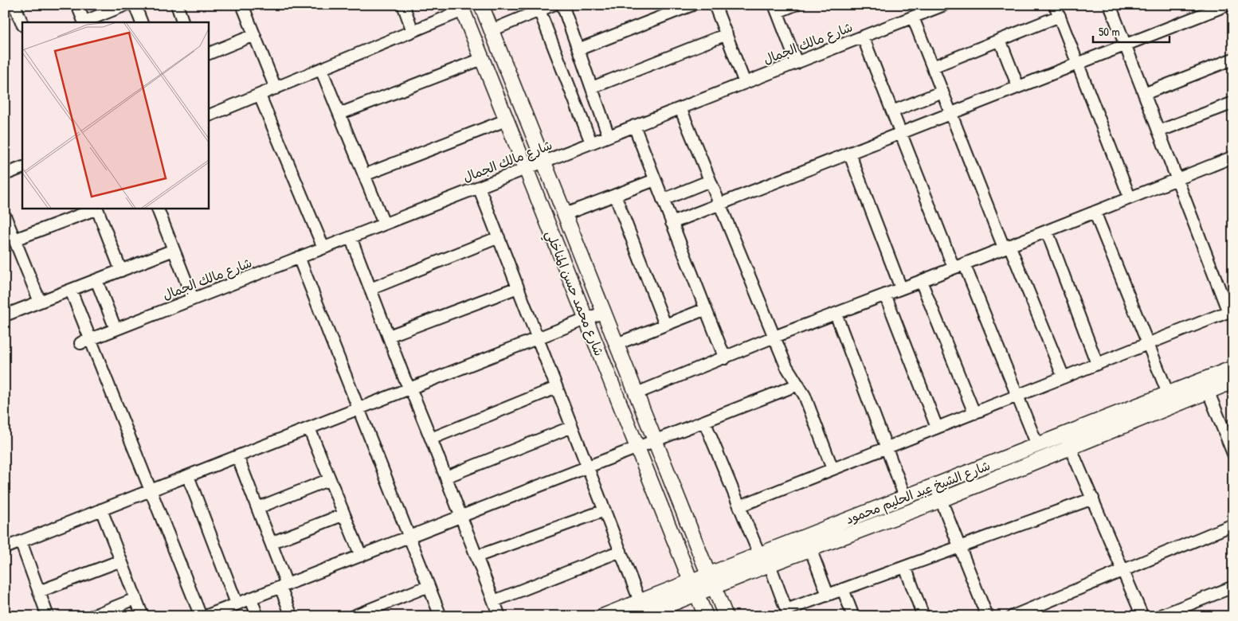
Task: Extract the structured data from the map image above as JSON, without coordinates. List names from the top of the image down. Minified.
{"streets":{"street":["شارع مالك الجمال","شارع محمد حسن المناخلي","شارع الشيخ عبد الحليم محمود"]},"crossings":[["شارع مالك الجمال","شارع محمد حسن المناخلي"],["شارع محمد حسن المناخلي","شارع الشيخ عبد الحليم محمود"]],"scale_bar":"50 m"}
